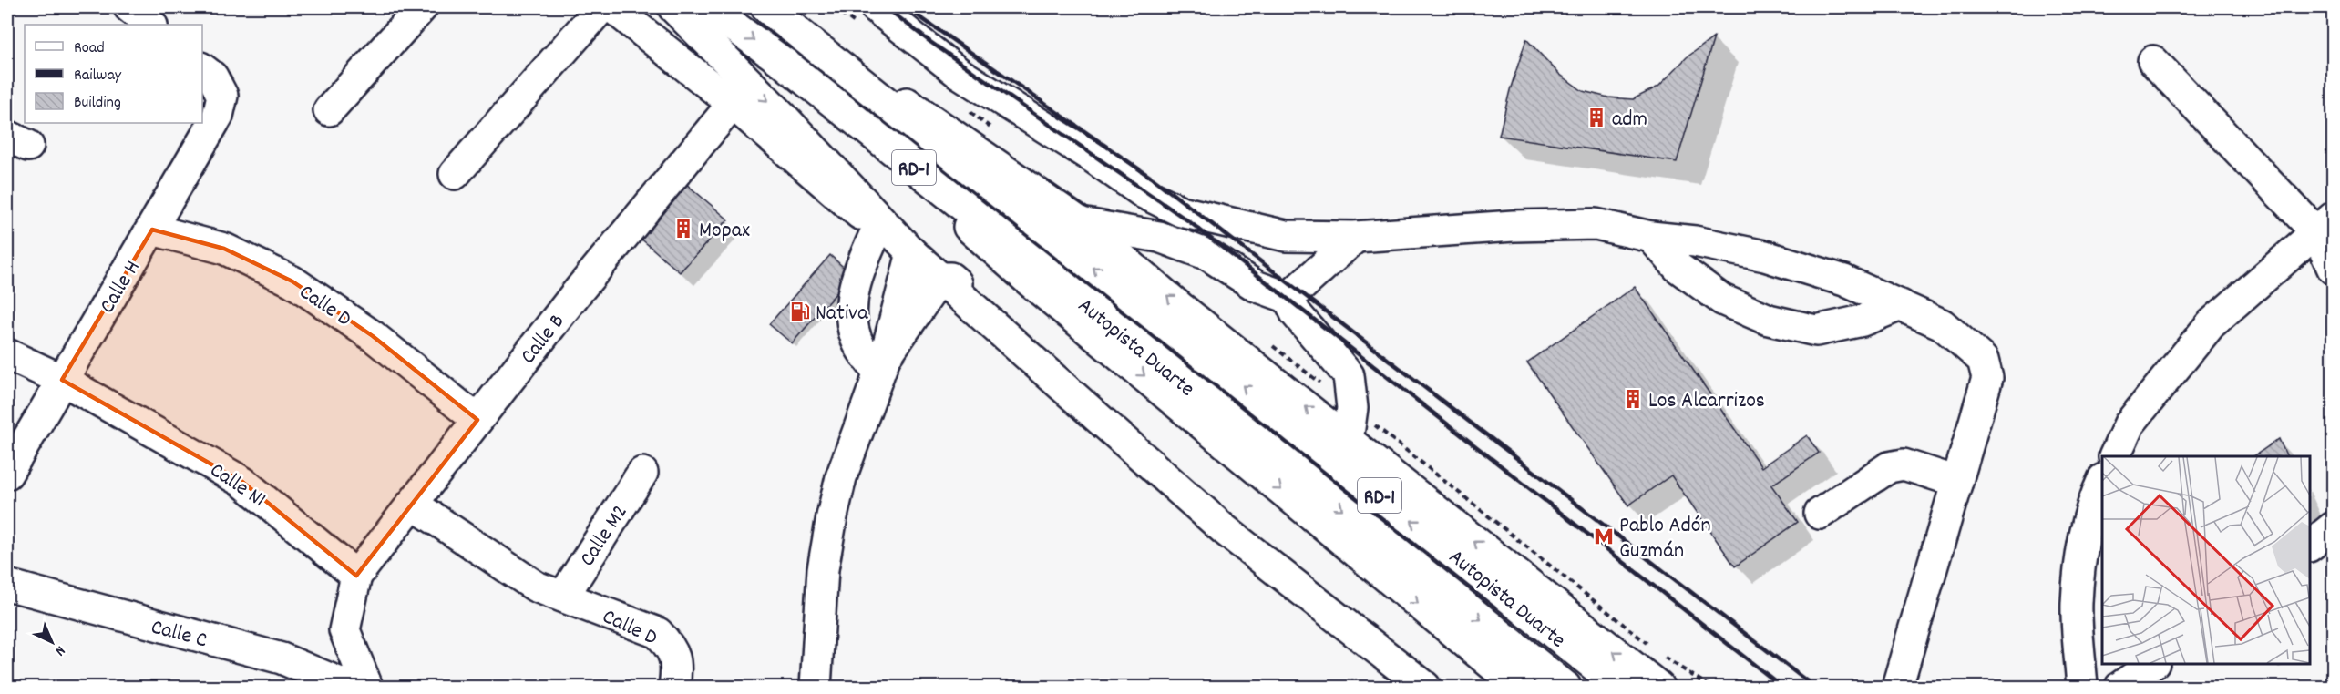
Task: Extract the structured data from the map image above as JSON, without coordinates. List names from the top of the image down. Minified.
{"streets":{"main road":["RD-1","Calle H","Calle D","Calle B","Autopista Duarte","Calle N1","Calle M2","Calle C"]},"crossings":[["Calle H","Calle D"],["Calle H","Calle N1"],["Calle D","Calle B"],["Calle D","Calle M2"],["Calle B","Calle N1"]],"places":{"building":["adm","Mopax","Los Alcarrizos"],"fuel station":["Nativa"],"metro station":["Pablo Adón Guzmán"]},"legend":["Road","Railway","Building"],"north":"bottom right"}
